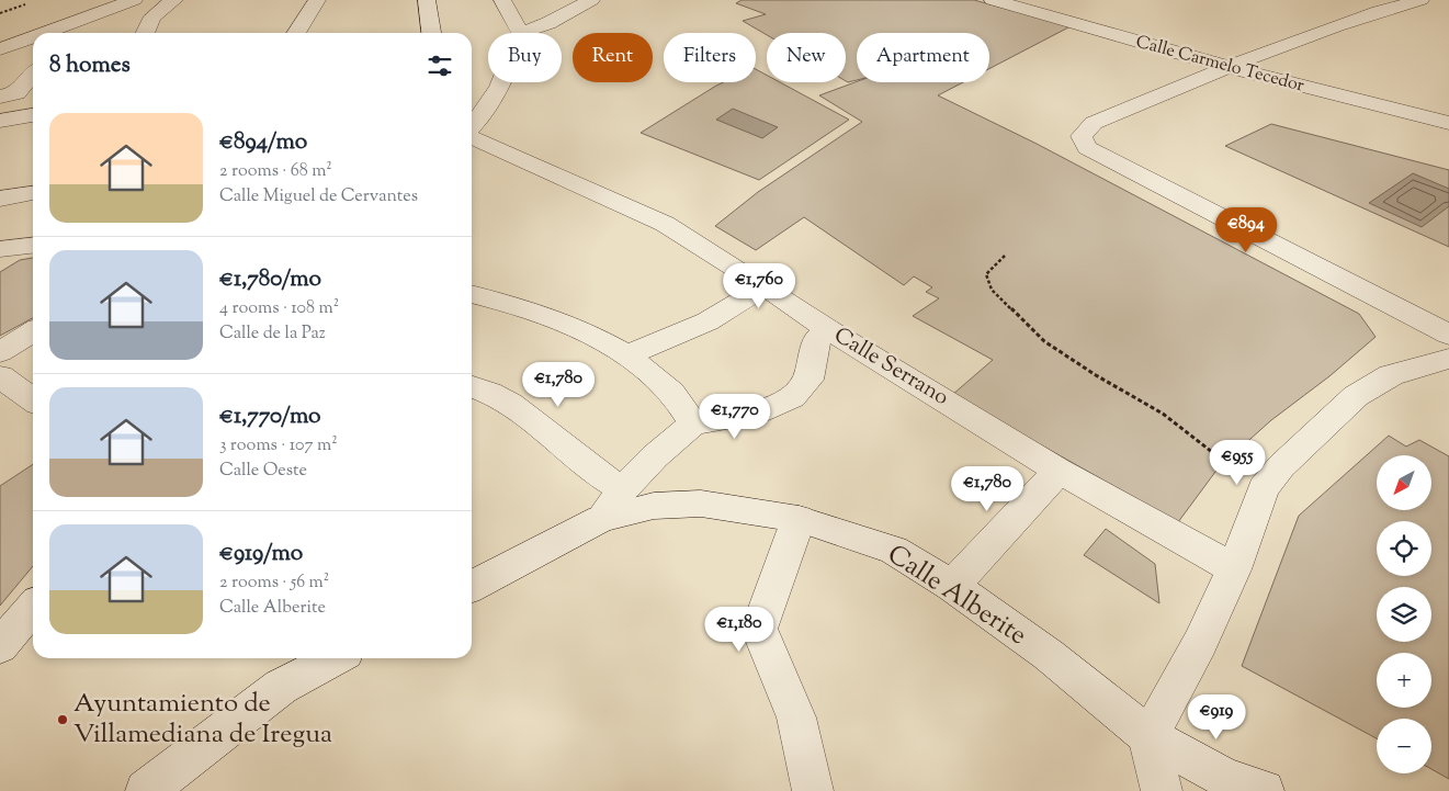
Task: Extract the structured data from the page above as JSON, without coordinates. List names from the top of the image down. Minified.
{"streets":{"street":["Calle Carmelo Tecedor","Calle Serrano","Calle Alberite"]},"places":["Ayuntamiento de Villamediana de Iregua"],"north":"bottom left","page":{"chip":["Buy","Rent","Filters","New","Apartment"],"heading":"8 homes","list":[{"name":"€894/mo","note":"2 rooms · 68 m² · Calle Miguel de Cervantes"},{"name":"€1,780/mo","note":"4 rooms · 108 m² · Calle de la Paz"},{"name":"€1,770/mo","note":"3 rooms · 107 m² · Calle Oeste"},{"name":"€919/mo","note":"2 rooms · 56 m² · Calle Alberite"}],"price":["€894","€1,760","€1,780","€1,770","€955","€1,780","€1,180","€919"],"map_buttons":["+","−"]}}
